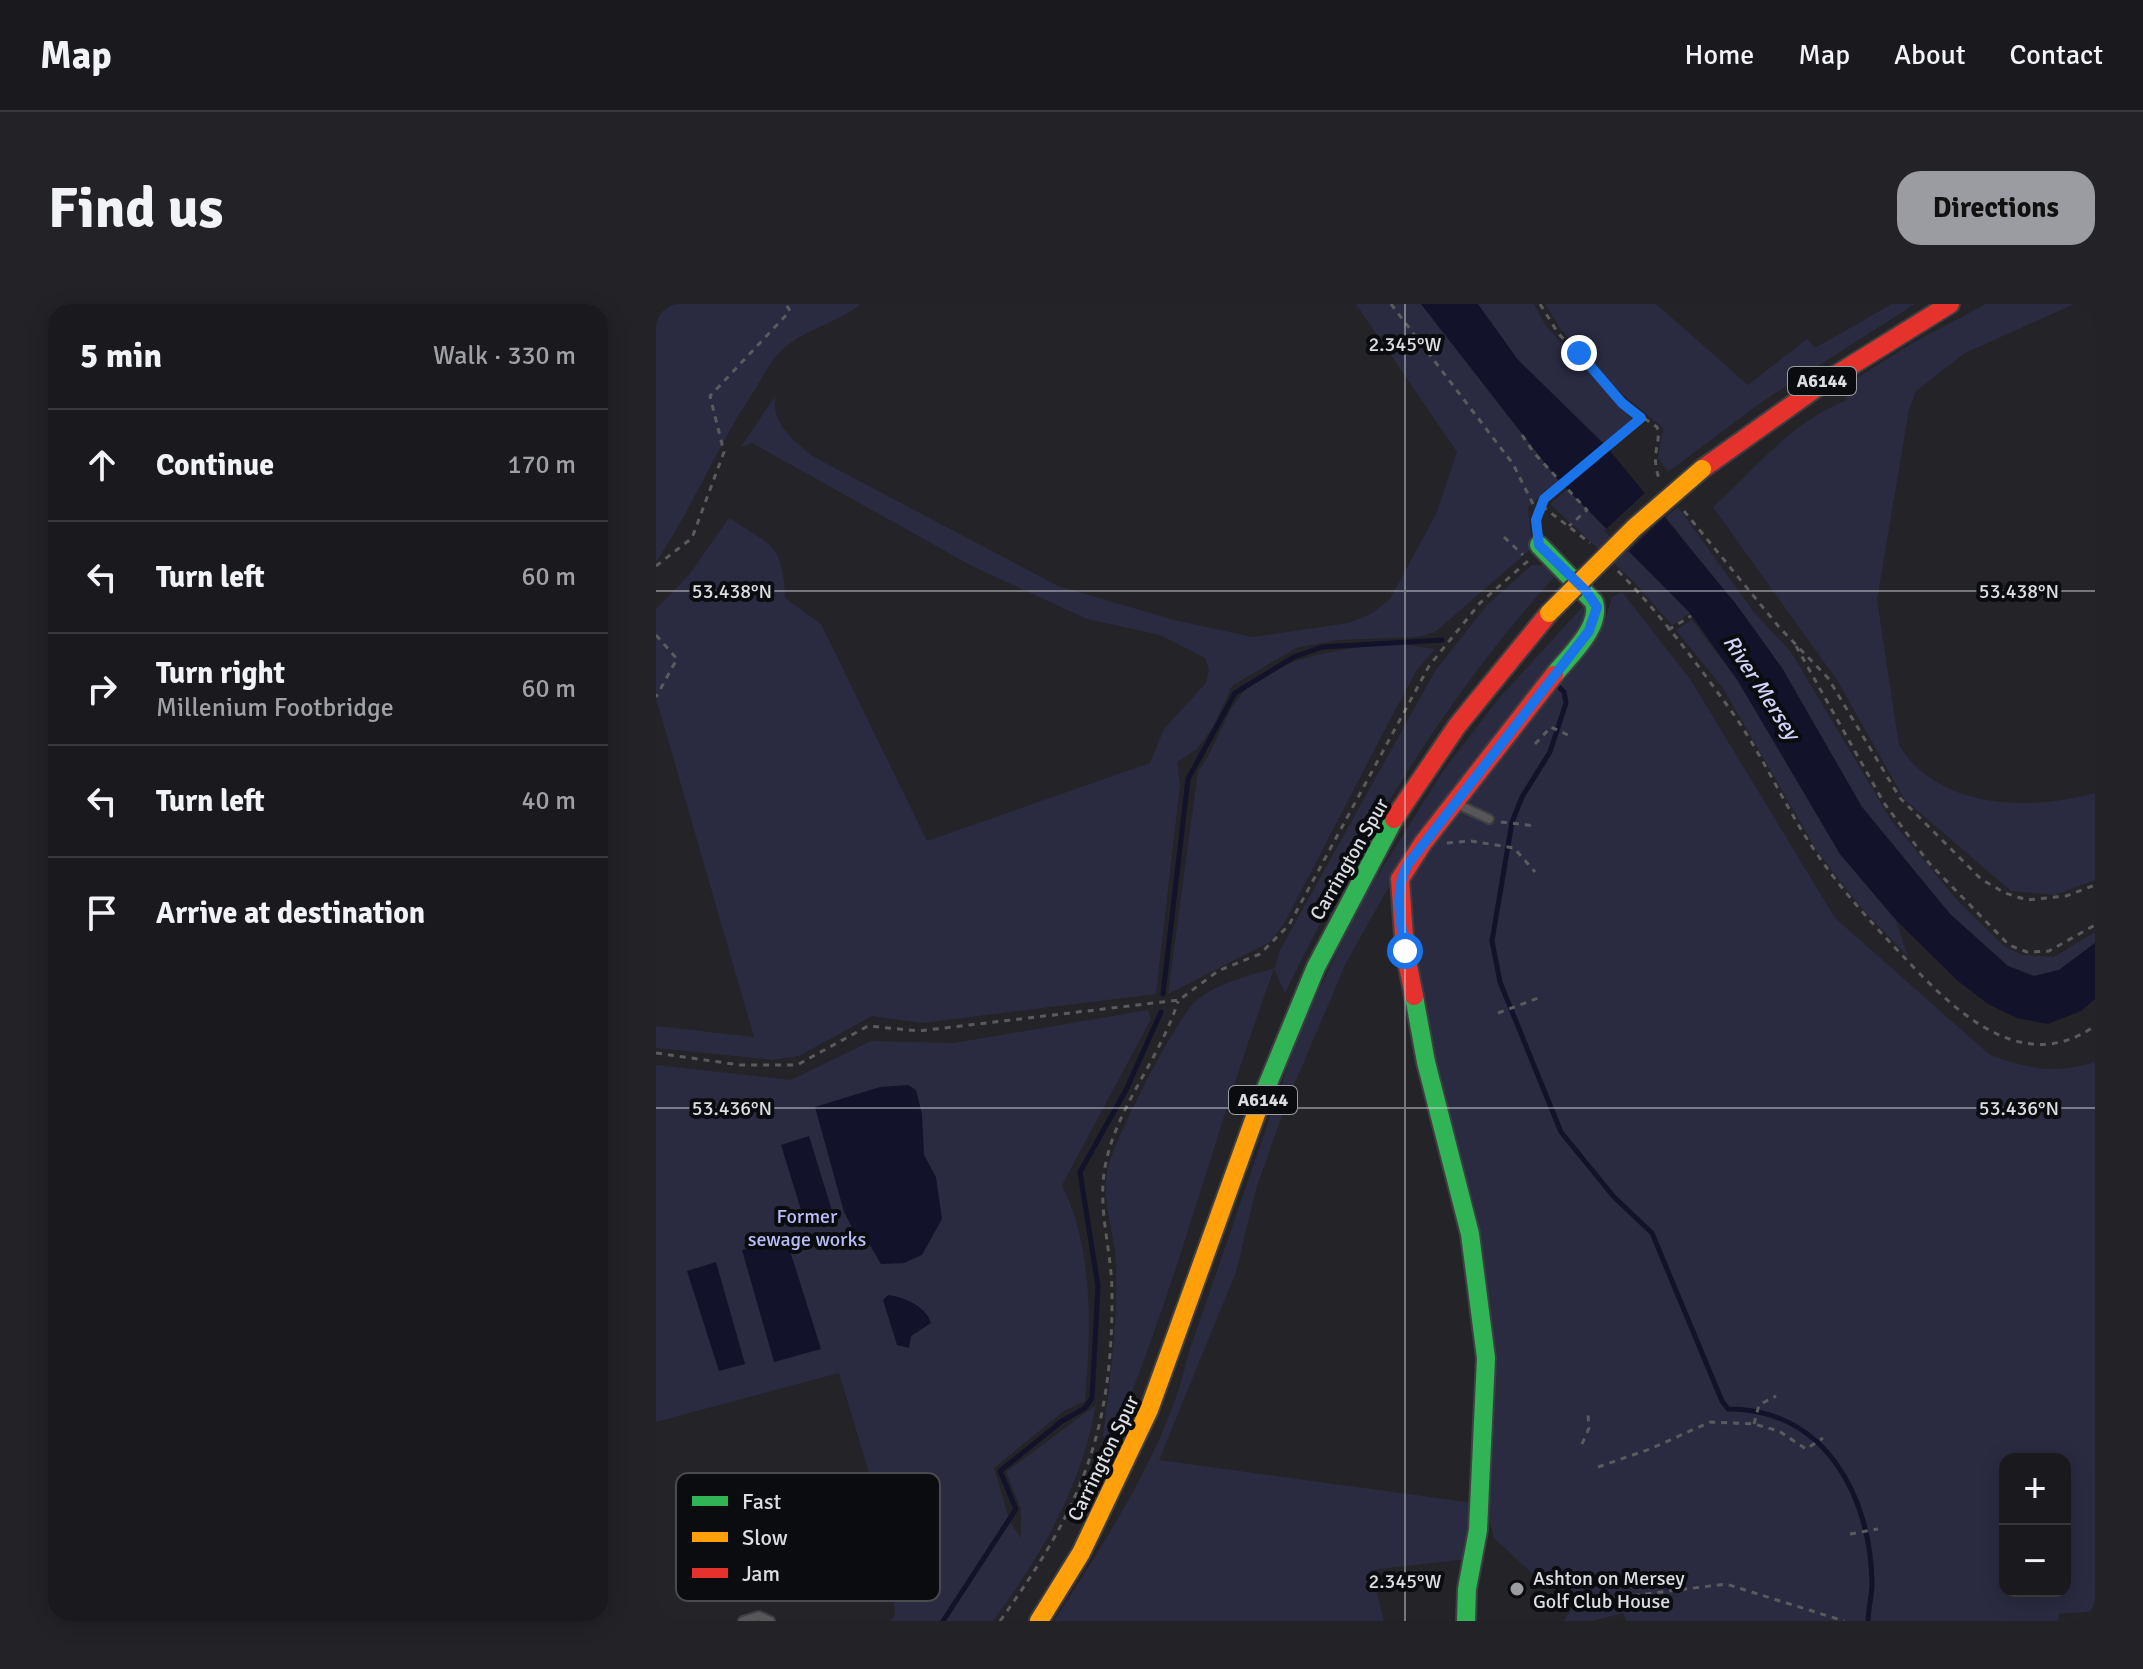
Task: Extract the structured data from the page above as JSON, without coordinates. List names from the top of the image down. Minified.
{"streets":{"main road":["A6144","Carrington Spur"]},"water":["River Mersey"],"parks":["Former sewage works"],"places":["Ashton on Mersey Golf Club House"],"legend":["Fast","Slow","Jam"],"page":{"header":"Map","nav":["Home","Map","About","Contact"],"buttons":"Directions","title":"Find us","heading":["5 min","Walk · 330 m"],"list":[["Continue","170 m"],["Turn left","60 m"],["Turn right","Millenium Footbridge","60 m"],["Turn left","40 m"],"Arrive at destination"],"map_buttons":["+","−"]},"coordinates":["2.345°W","53.438°N","53.436°N"]}
